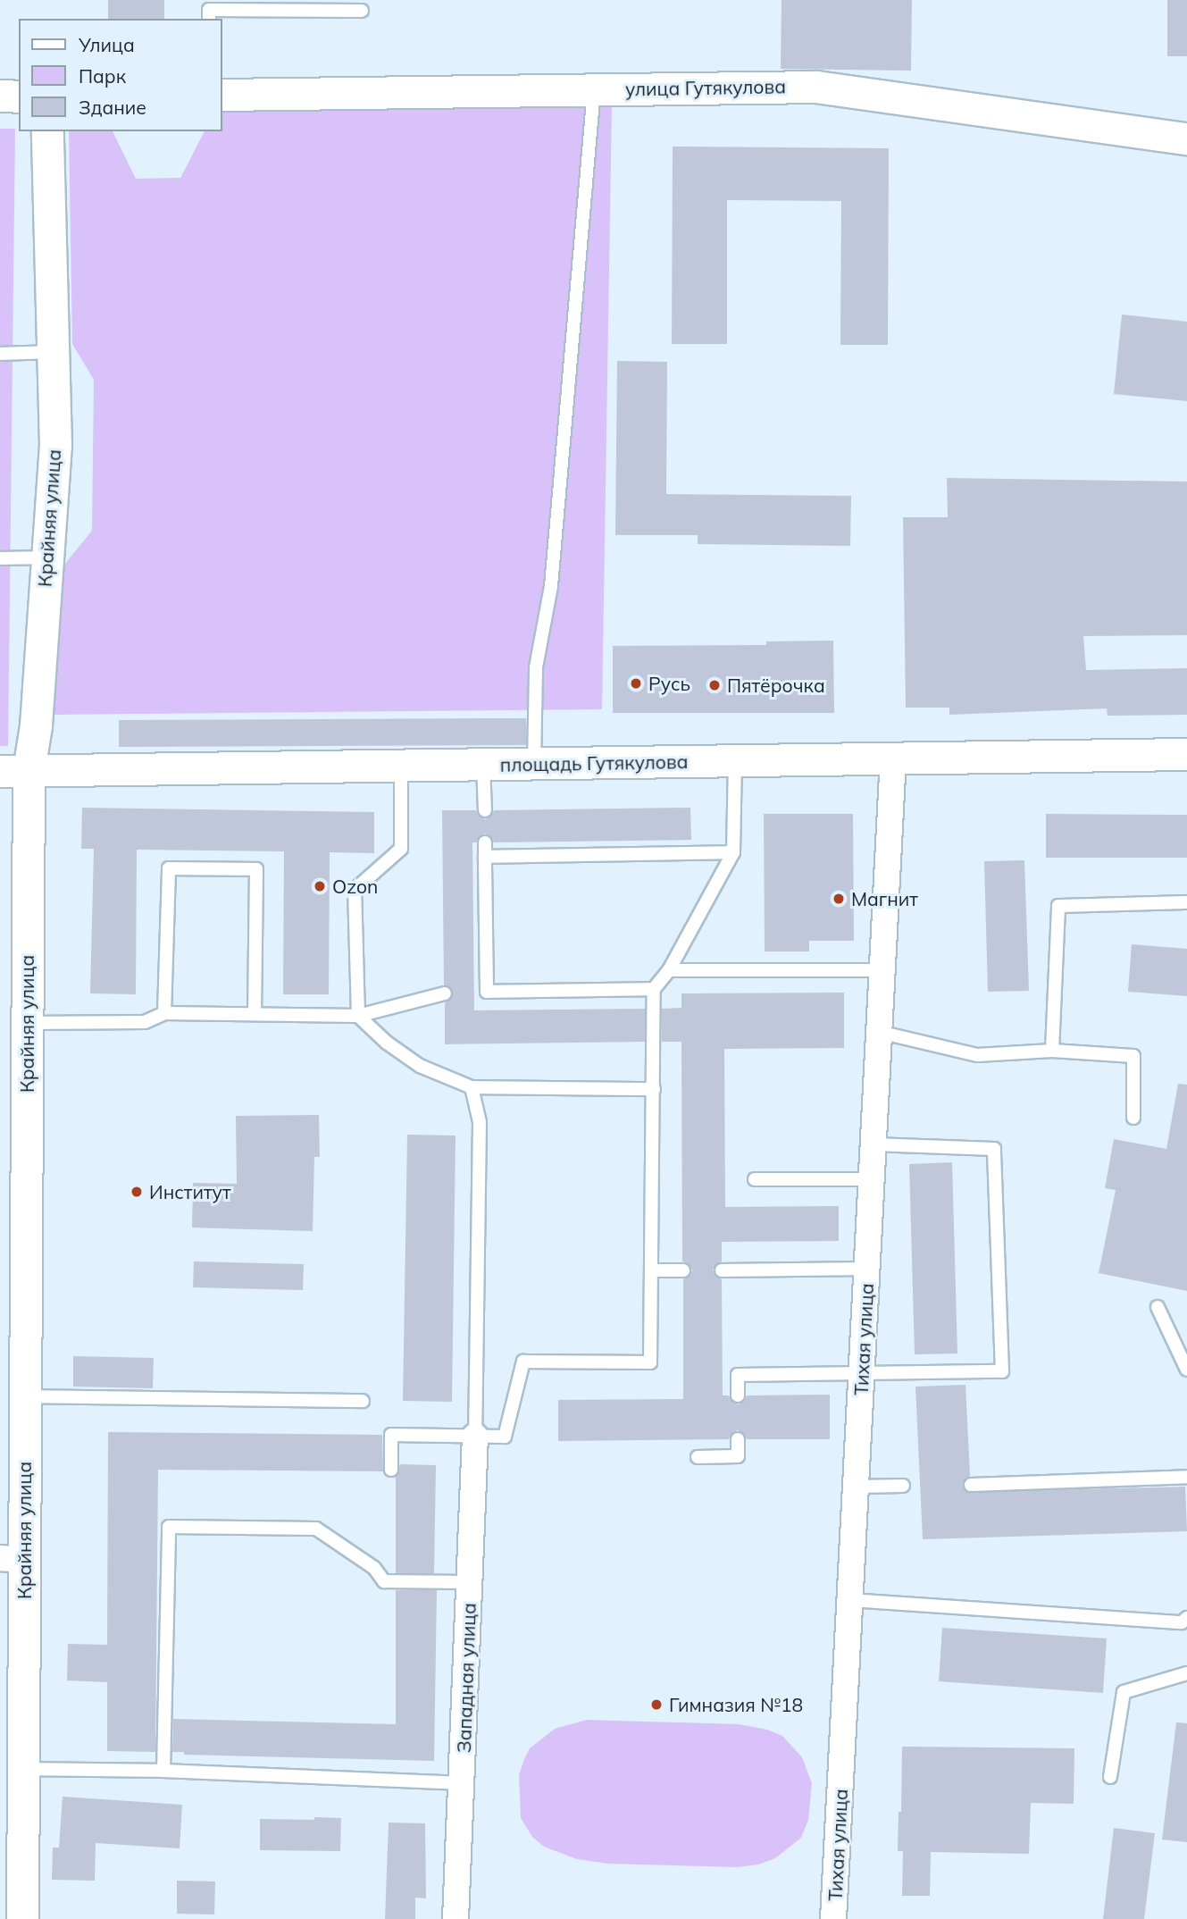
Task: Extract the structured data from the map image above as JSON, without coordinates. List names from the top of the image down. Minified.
{"streets":{"street":["улица Гутякулова","Крайняя улица","площадь Гутякулова","Тихая улица","Западная улица"]},"crossings":[["Крайняя улица","площадь Гутякулова"],["площадь Гутякулова","Тихая улица"]],"places":["Русь","Пятёрочка","Ozon","Магнит","Институт","Гимназия №18"],"legend":["Улица","Парк","Здание"]}
